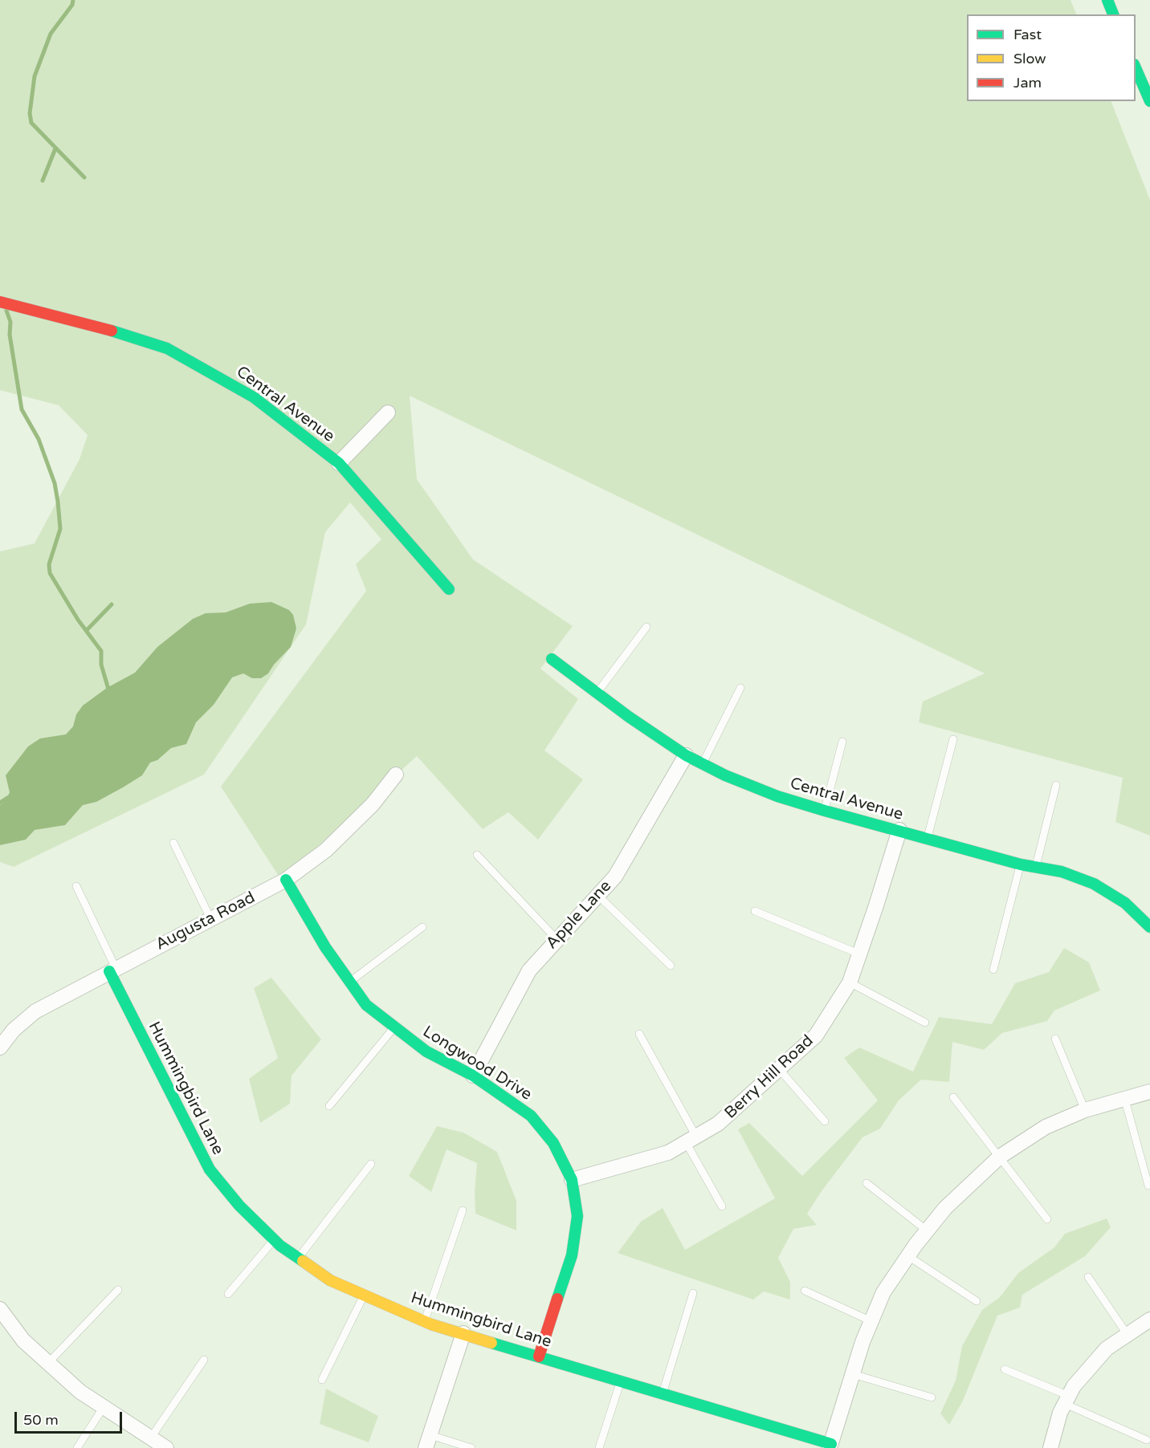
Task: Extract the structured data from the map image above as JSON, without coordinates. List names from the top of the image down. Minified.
{"streets":{"street":["Central Avenue","Apple Lane","Augusta Road","Longwood Drive","Berry Hill Road","Hummingbird Lane"]},"crossings":[["Central Avenue","Apple Lane"],["Central Avenue","Berry Hill Road"],["Apple Lane","Longwood Drive"],["Augusta Road","Longwood Drive"],["Augusta Road","Hummingbird Lane"],["Longwood Drive","Berry Hill Road"],["Longwood Drive","Hummingbird Lane"]],"legend":["Fast","Slow","Jam"],"scale_bar":"50 m"}
